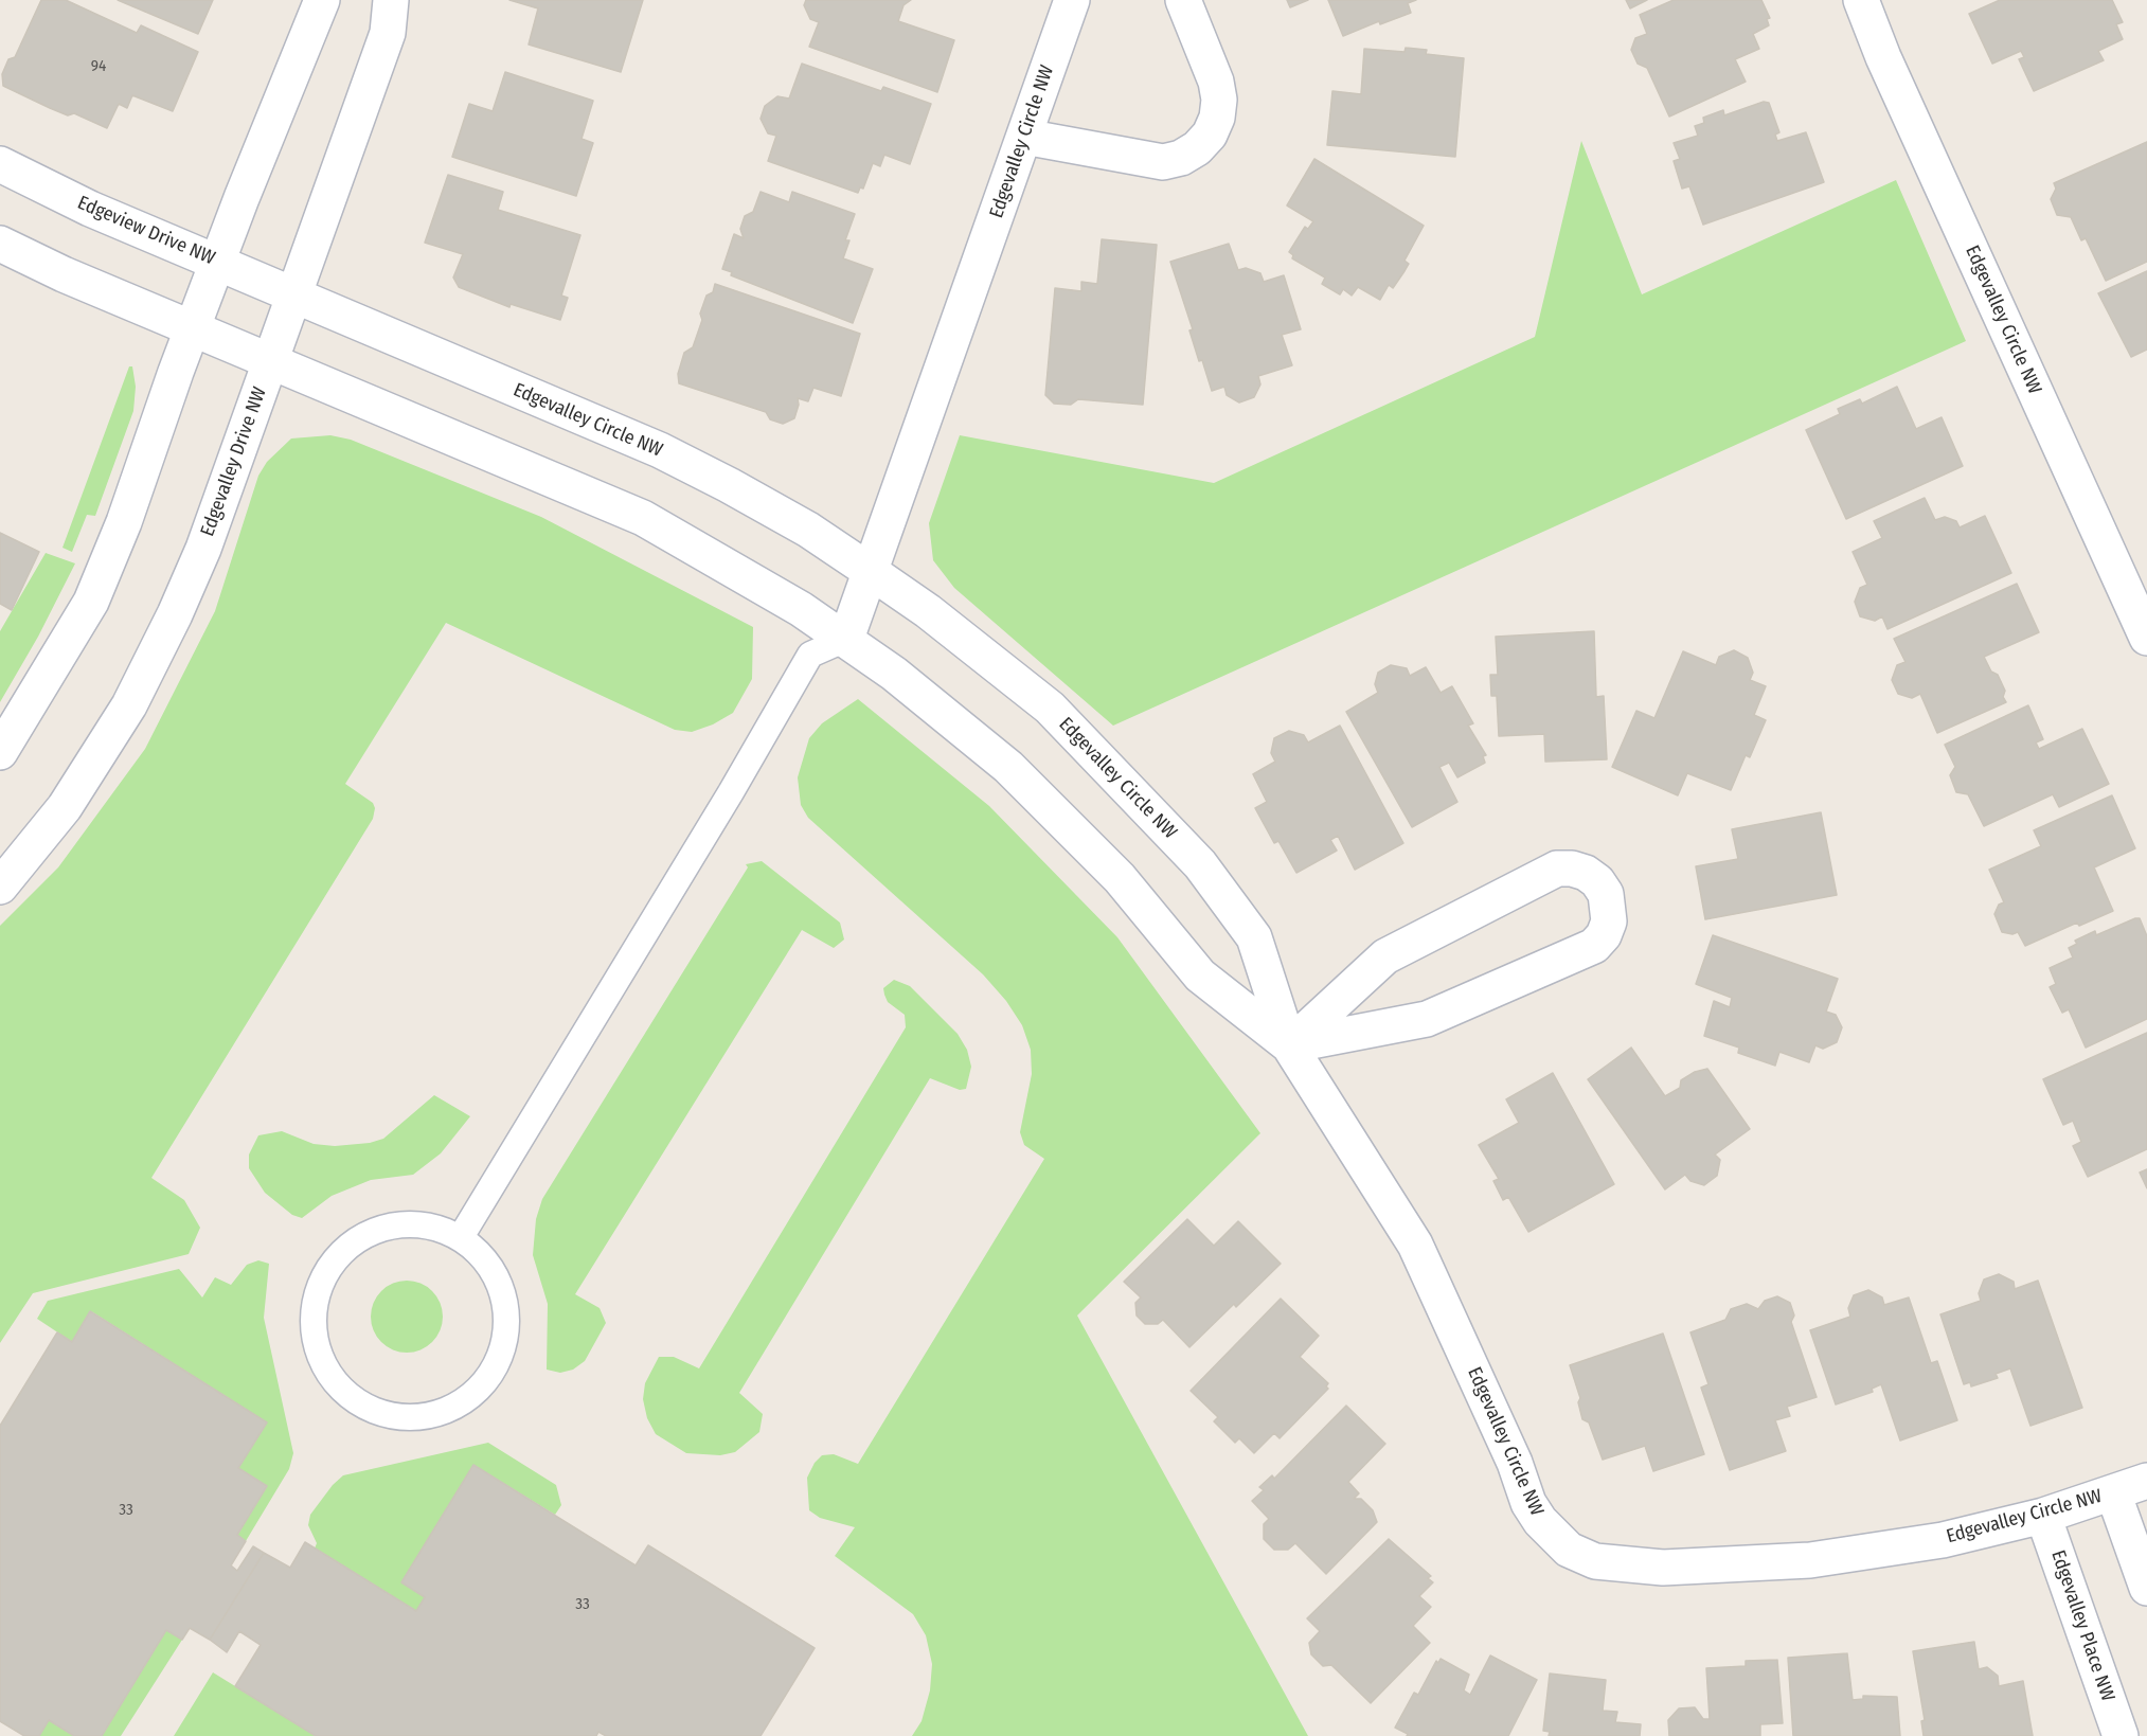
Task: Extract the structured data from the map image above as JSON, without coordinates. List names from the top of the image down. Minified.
{"streets":{"street":["Edgevalley Circle NW","Edgeview Drive NW","Edgevalley Drive NW","Edgevalley Place NW"]},"crossings":[["Edgevalley Circle NW","Edgeview Drive NW"],["Edgevalley Circle NW","Edgevalley Drive NW"],["Edgevalley Circle NW","Edgevalley Place NW"],["Edgeview Drive NW","Edgevalley Drive NW"]],"house_numbers":["94","33","33"]}
